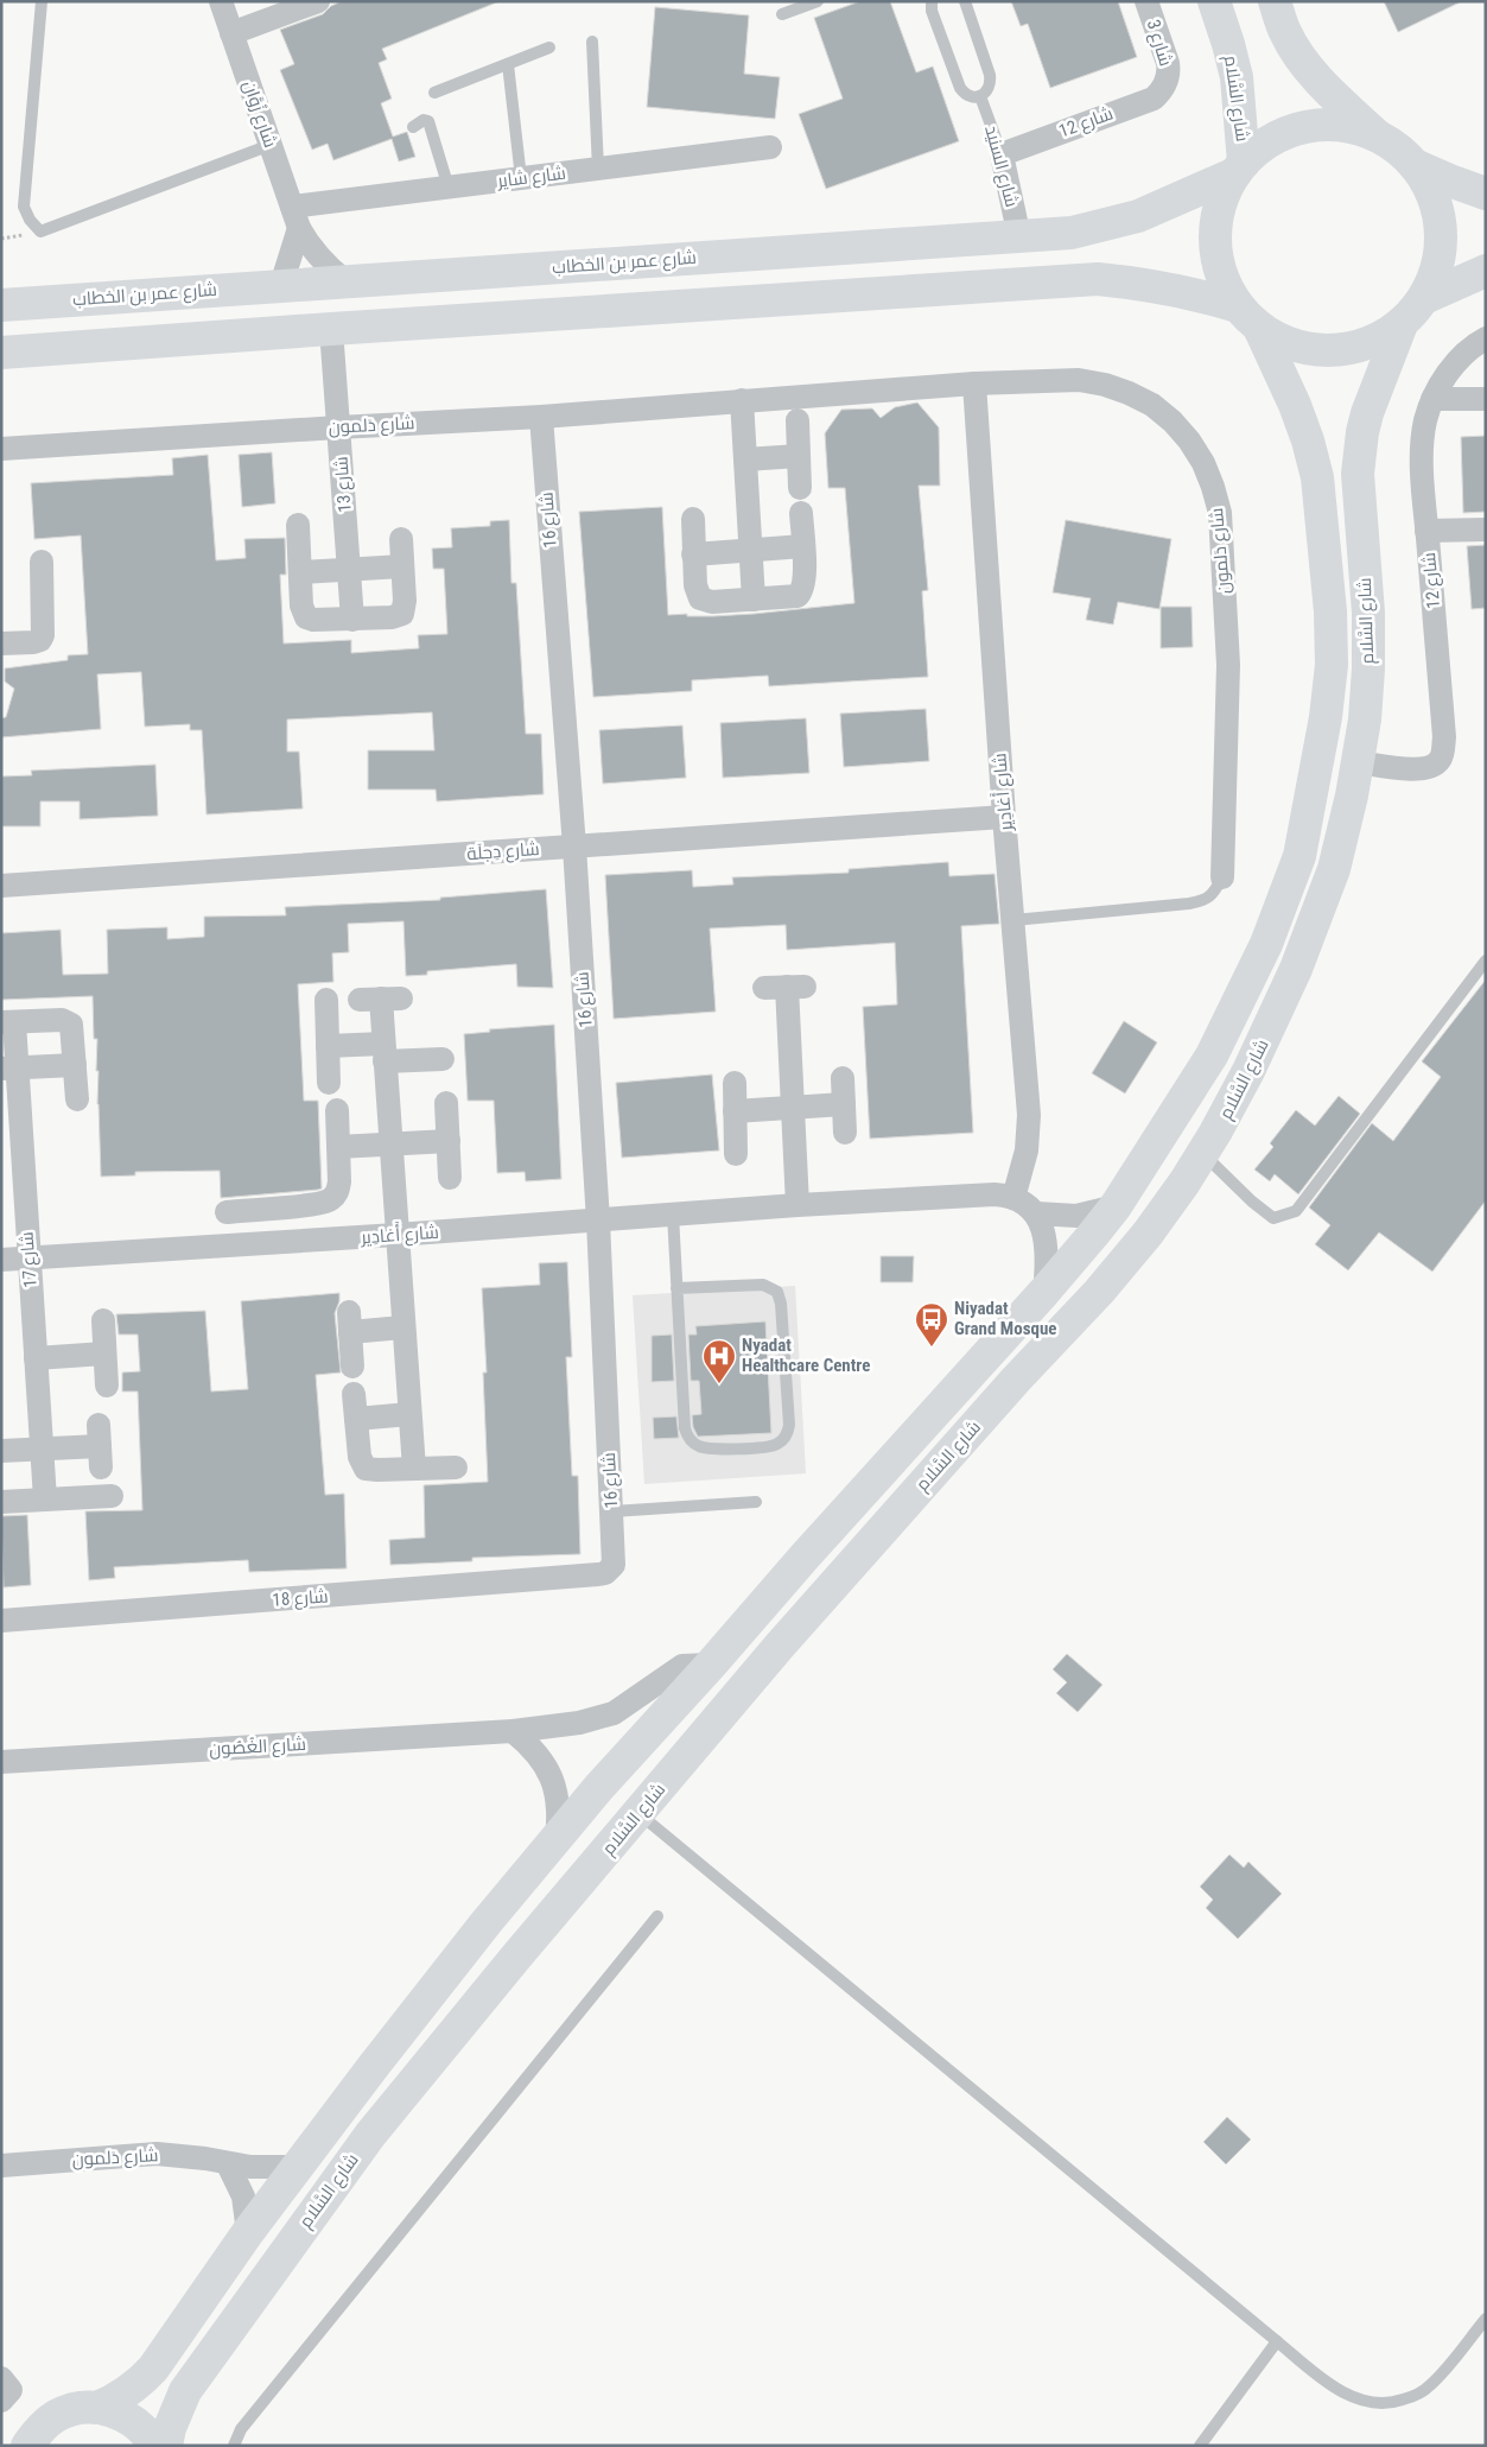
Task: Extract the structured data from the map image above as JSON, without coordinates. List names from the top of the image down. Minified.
{"streets":{"street":["شارع 3","شارع السَّلام","شارع زُوَّان","شارع 12","شارع السنيد","شارع شاير","شارع عمر بن الخطاب","شارع دَلمون","شارع 13","شارع 16","شارع أَغادِير","شارع دِجلَة","شارع 17","شارع 18","شارع الغُصُون"]},"crossings":[["شارع 3","شارع 12"],["شارع السَّلام","شارع 12"],["شارع السَّلام","شارع عمر بن الخطاب"],["شارع السَّلام","شارع دَلمون"],["شارع السَّلام","شارع الغُصُون"],["شارع زُوَّان","شارع شاير"],["شارع زُوَّان","شارع عمر بن الخطاب"],["شارع 12","شارع السنيد"],["شارع السنيد","شارع عمر بن الخطاب"],["شارع دَلمون","شارع 13"],["شارع دَلمون","شارع 16"],["شارع دَلمون","شارع أَغادِير"],["شارع 16","شارع أَغادِير"],["شارع 16","شارع دِجلَة"],["شارع 16","شارع 18"],["شارع أَغادِير","شارع دِجلَة"],["شارع أَغادِير","شارع 17"]],"places":{"bus stop":["Niyadat Grand Mosque"],"hospital":["Nyadat Healthcare Centre"]}}
